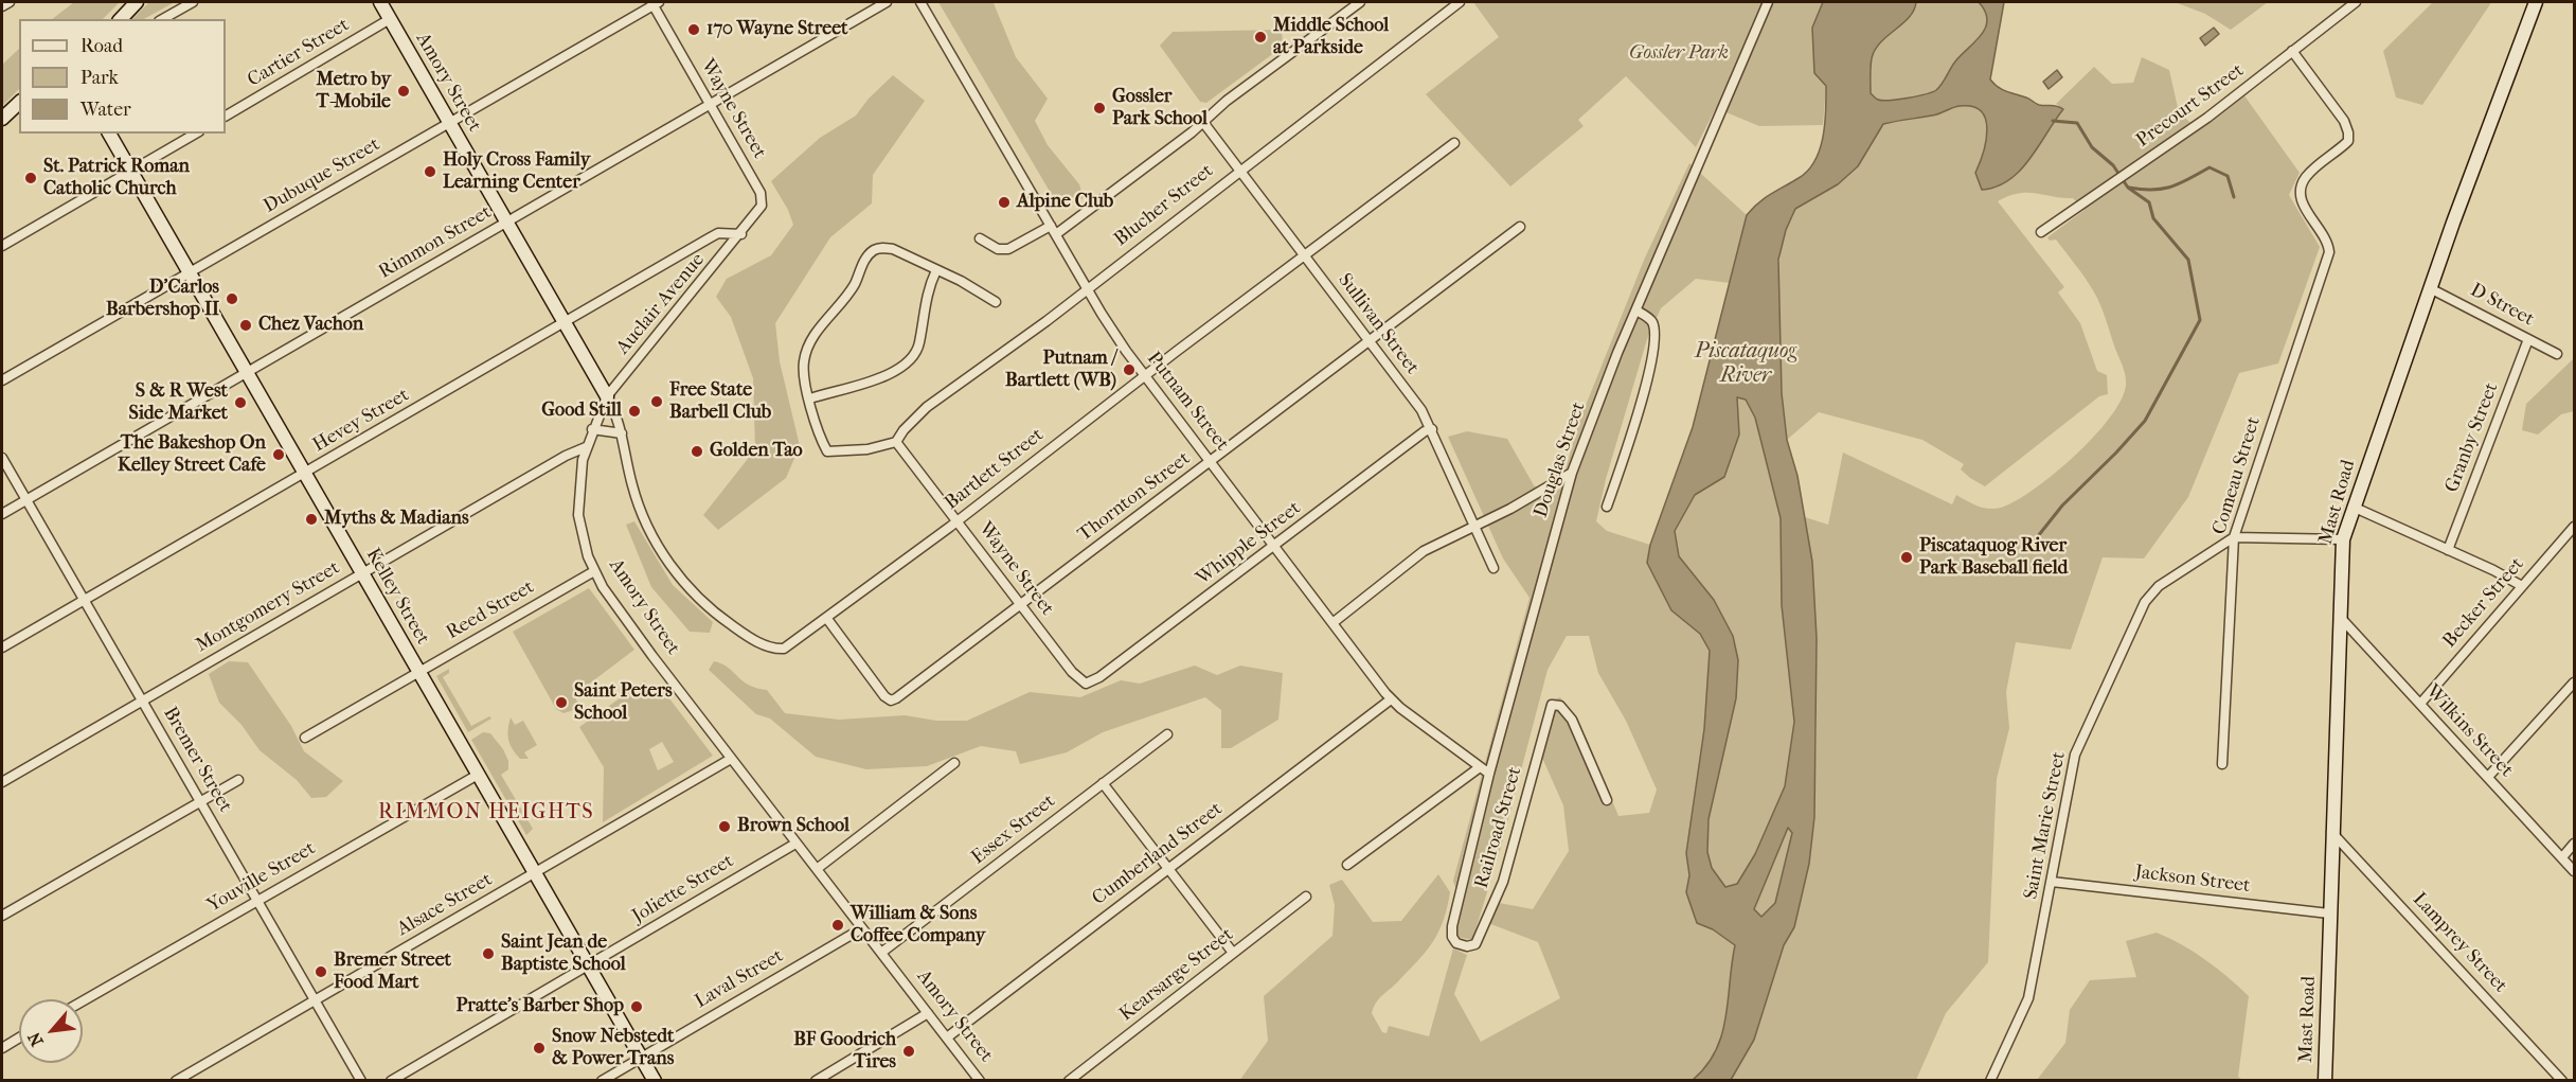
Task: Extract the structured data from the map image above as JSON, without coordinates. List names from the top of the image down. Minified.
{"streets":{"street":["Cartier Street","Amory Street","Precourt Street","Wayne Street","Dubuque Street","Blucher Street","Rimmon Street","Auclair Avenue","D Street","Sullivan Street","Putnam Street","Hevey Street","Granby Street","Douglas Street","Bartlett Street","Comeau Street","Thornton Street","Mast Road","Whipple Street","Kelley Street","Becker Street","Montgomery Street","Reed Street","Wilkins Street","Bremer Street","Saint Marie Street","Railroad Street","Essex Street","Cumberland Street","Youville Street","Jackson Street","Joliette Street","Alsace Street","Lamprey Street","Kearsarge Street","Laval Street"]},"crossings":[["Cartier Street","Amory Street"],["Amory Street","Dubuque Street"],["Amory Street","Rimmon Street"],["Amory Street","Auclair Avenue"],["Amory Street","Hevey Street"],["Amory Street","Bartlett Street"],["Amory Street","Montgomery Street"],["Amory Street","Reed Street"],["Amory Street","Essex Street"],["Amory Street","Cumberland Street"],["Amory Street","Joliette Street"],["Amory Street","Alsace Street"],["Amory Street","Laval Street"],["Precourt Street","Comeau Street"],["Wayne Street","Dubuque Street"],["Wayne Street","Blucher Street"],["Wayne Street","Rimmon Street"],["Wayne Street","Auclair Avenue"],["Wayne Street","Hevey Street"],["Wayne Street","Bartlett Street"],["Wayne Street","Thornton Street"],["Wayne Street","Whipple Street"],["Dubuque Street","Kelley Street"],["Blucher Street","Sullivan Street"],["Blucher Street","Putnam Street"],["Rimmon Street","Kelley Street"],["Rimmon Street","Bremer Street"],["Auclair Avenue","Hevey Street"],["Auclair Avenue","Bartlett Street"],["D Street","Granby Street"],["D Street","Mast Road"],["Sullivan Street","Bartlett Street"],["Sullivan Street","Thornton Street"],["Sullivan Street","Whipple Street"],["Putnam Street","Douglas Street"],["Putnam Street","Bartlett Street"],["Putnam Street","Thornton Street"],["Putnam Street","Whipple Street"],["Putnam Street","Cumberland Street"],["Hevey Street","Kelley Street"],["Hevey Street","Bremer Street"],["Douglas Street","Railroad Street"],["Bartlett Street","Thornton Street"],["Comeau Street","Saint Marie Street"],["Mast Road","Wilkins Street"],["Mast Road","Jackson Street"],["Mast Road","Lamprey Street"],["Kelley Street","Montgomery Street"],["Kelley Street","Reed Street"],["Kelley Street","Youville Street"],["Kelley Street","Joliette Street"],["Kelley Street","Alsace Street"],["Kelley Street","Laval Street"],["Becker Street","Wilkins Street"],["Montgomery Street","Bremer Street"],["Bremer Street","Youville Street"],["Bremer Street","Alsace Street"],["Saint Marie Street","Jackson Street"]],"districts":["RIMMON HEIGHTS"],"water":["Piscataquog River"],"parks":["Gossler Park"],"places":["170 Wayne Street","Middle School at Parkside","Metro by T-Mobile","Gossler Park School","Holy Cross Family Learning Center","St. Patrick Roman Catholic Church","Alpine Club","D'Carlos Barbershop II","Chez Vachon","Putnam / Bartlett (WB)","Free State Barbell Club","S & R West Side Market","Good Still","Golden Tao","The Bakeshop On Kelley Street Cafe","Myths & Madians","Piscataquog River Park Baseball field","Saint Peters School","Brown School","William & Sons Coffee Company","Saint Jean de Baptiste School","Bremer Street Food Mart","Pratte's Barber Shop","Snow Nebstedt & Power Trans","BF Goodrich Tires"],"legend":["Road","Park","Water"],"north":"bottom left"}
